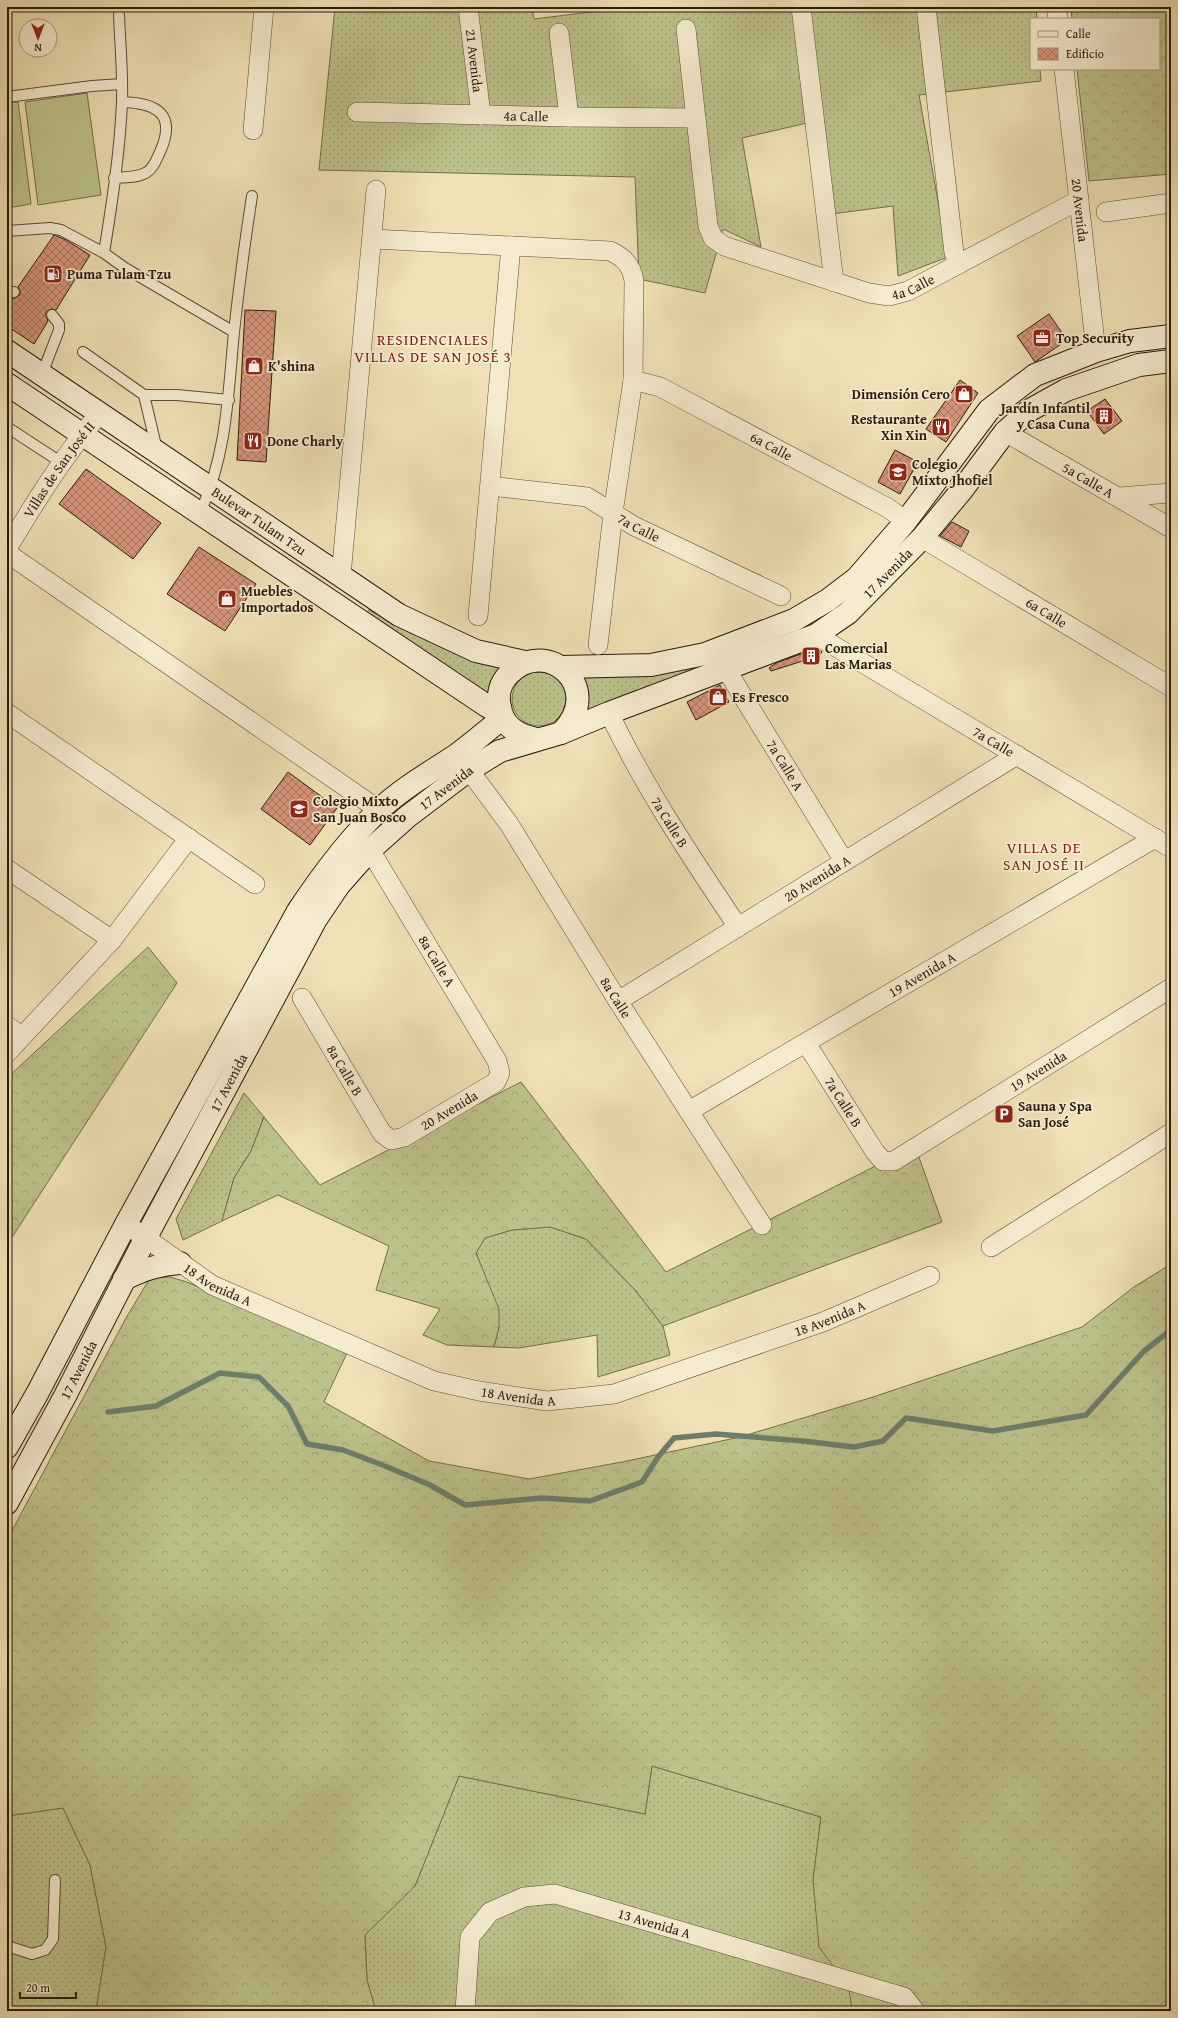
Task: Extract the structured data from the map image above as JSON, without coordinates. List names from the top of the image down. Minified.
{"streets":{"main road":["Bulevar Tulam Tzu","17 Avenida"],"street":["21 Avenida","4a Calle","20 Avenida","6a Calle","Villas de San José II","5a Calle A","7a Calle","7a Calle A","7a Calle B","20 Avenida A","8a Calle A","19 Avenida A","8a Calle","8a Calle B","19 Avenida","18 Avenida A","13 Avenida A"]},"crossings":[["21 Avenida","4a Calle"],["4a Calle","20 Avenida"],["20 Avenida","17 Avenida"],["20 Avenida","8a Calle A"],["20 Avenida","8a Calle B"],["6a Calle","17 Avenida"],["Villas de San José II","Bulevar Tulam Tzu"],["5a Calle A","17 Avenida"],["Bulevar Tulam Tzu","17 Avenida"],["7a Calle","17 Avenida"],["7a Calle","20 Avenida A"],["7a Calle","19 Avenida A"],["17 Avenida","7a Calle A"],["17 Avenida","7a Calle B"],["17 Avenida","8a Calle A"],["17 Avenida","8a Calle"],["17 Avenida","18 Avenida A"],["7a Calle A","20 Avenida A"],["7a Calle B","20 Avenida A"],["7a Calle B","19 Avenida A"],["7a Calle B","19 Avenida"],["20 Avenida A","8a Calle"],["19 Avenida A","8a Calle"]],"districts":["RESIDENCIALES VILLAS DE SAN JOSÉ 3","VILLAS DE SAN JOSÉ II"],"places":{"fuel station":["Puma Tulam Tzu"],"office":["Top Security"],"shop":["K'shina","Dimensión Cero","Muebles Importados","Es Fresco"],"building":["Jardín Infantil y Casa Cuna","Comercial Las Marias"],"restaurant":["Restaurante Xin Xin","Done Charly"],"school or university":["Colegio Mixto Jhofiel","Colegio Mixto San Juan Bosco"],"parking":["Sauna y Spa San José"]},"legend":["Calle","Edificio"],"scale_bar":"20 m","north":"bottom"}
